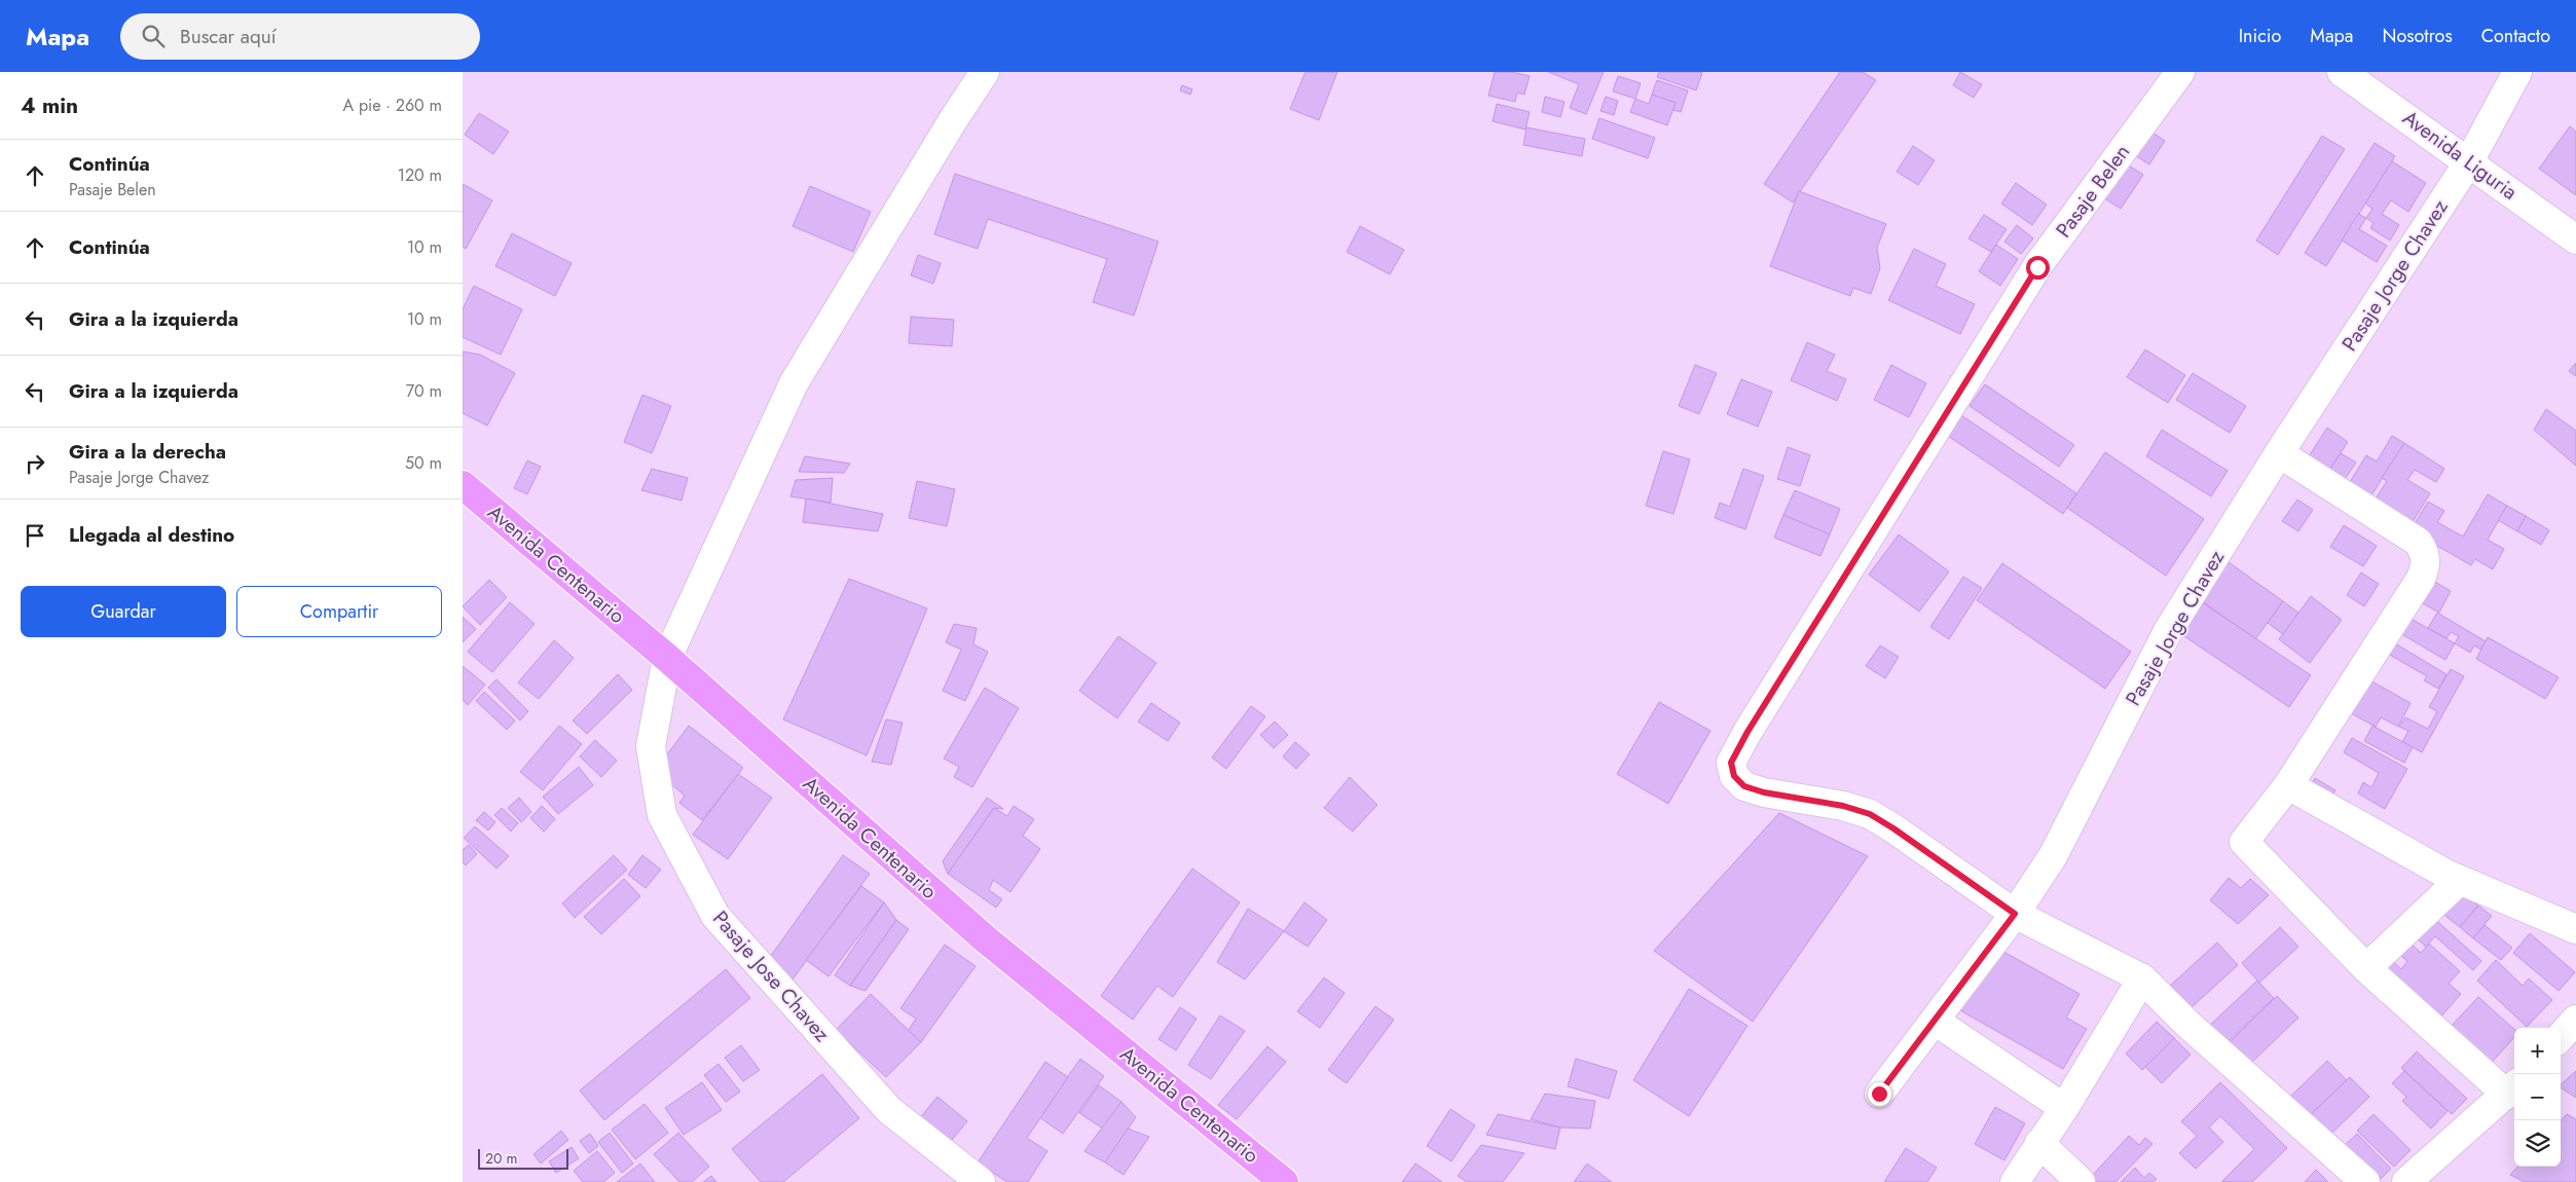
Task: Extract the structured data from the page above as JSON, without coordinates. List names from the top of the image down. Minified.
{"streets":{"main road":["Avenida Centenario"],"street":["Avenida Liguria","Pasaje Belen","Pasaje Jorge Chavez","Pasaje Jose Chavez"]},"crossings":[["Avenida Liguria","Pasaje Jorge Chavez"],["Pasaje Belen","Pasaje Jorge Chavez"],["Avenida Centenario","Pasaje Jose Chavez"]],"scale_bar":"20 m","page":{"header":"Mapa","search":"Buscar aquí","nav":["Inicio","Mapa","Nosotros","Contacto"],"heading":["4 min","A pie · 260 m"],"list":[["Continúa","Pasaje Belen","120 m"],["Continúa","10 m"],["Gira a la izquierda","10 m"],["Gira a la izquierda","70 m"],["Gira a la derecha","Pasaje Jorge Chavez","50 m"],"Llegada al destino"],"buttons":["Guardar","Compartir"],"map_buttons":["+","−"],"scale":"20 m"}}
